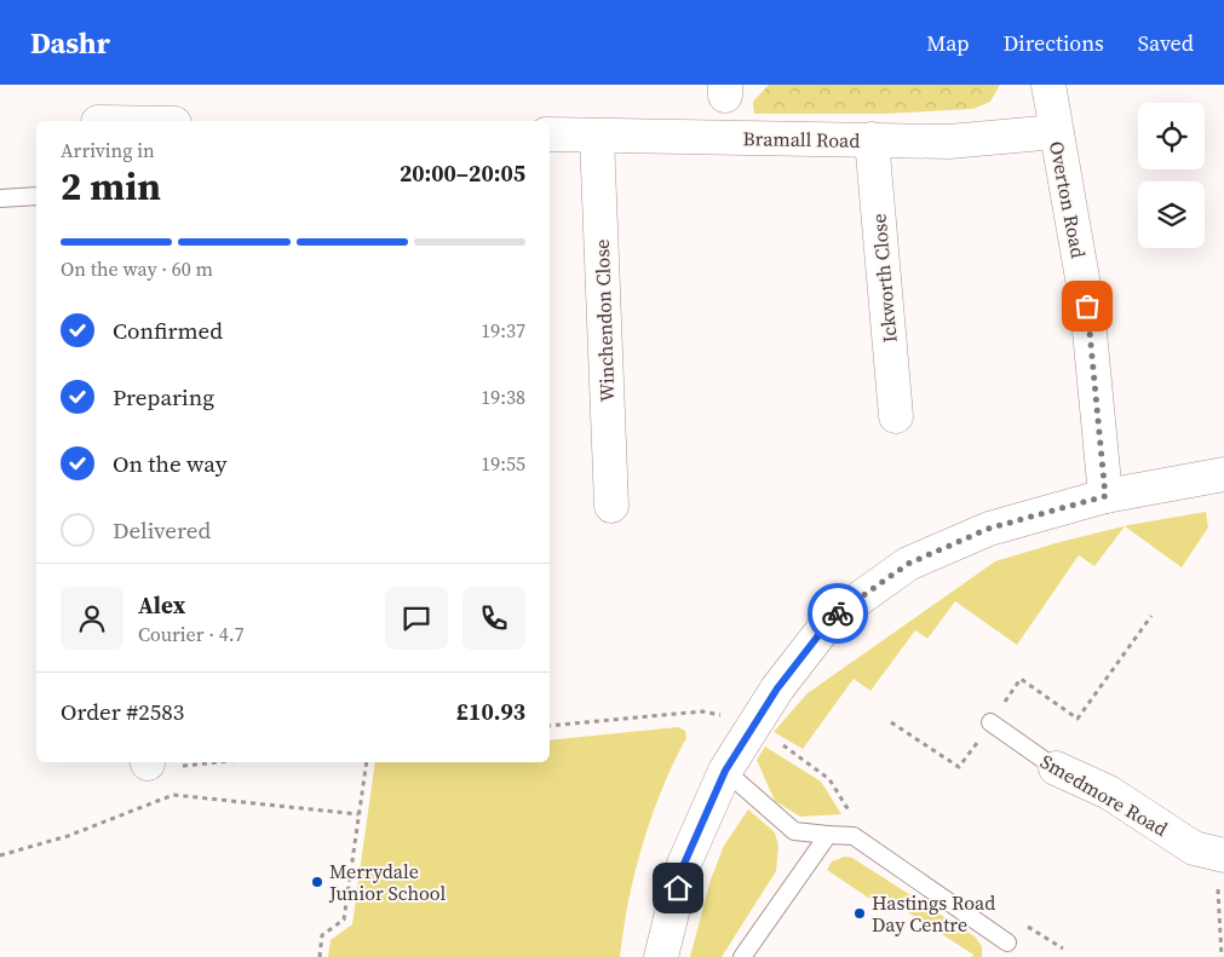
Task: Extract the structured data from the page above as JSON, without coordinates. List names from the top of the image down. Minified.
{"streets":{"street":["Bramall Road","Overton Road","Ickworth Close","Winchendon Close","Smedmore Road"]},"crossings":[["Bramall Road","Overton Road"],["Bramall Road","Ickworth Close"],["Bramall Road","Winchendon Close"]],"places":["Merrydale Junior School","Hastings Road Day Centre"],"page":{"header":"Dashr","nav":["Map","Directions","Saved"],"heading":["2 min","Arriving in","20:00–20:05"],"panel":["Alex","Courier · 4.7","Order #2583","£10.93"],"bar":"On the way · 60 m","list":[["Confirmed","19:37"],["Preparing","19:38"],["On the way","19:55"],"Delivered"]}}
